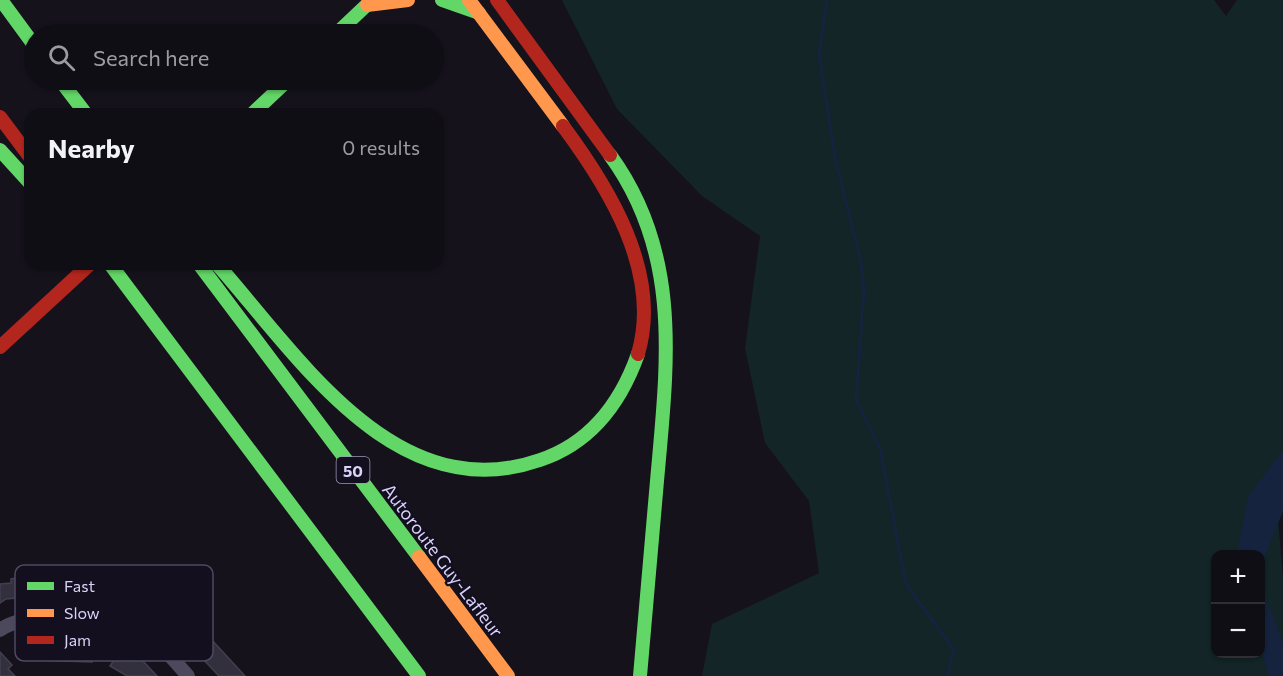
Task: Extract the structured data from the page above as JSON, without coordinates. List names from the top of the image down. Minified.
{"streets":{"main road":["50","Autoroute Guy-Lafleur"]},"legend":["Fast","Slow","Jam"],"page":{"search":"Search here","heading":["Nearby","0 results"],"map_buttons":["+","−"]}}
